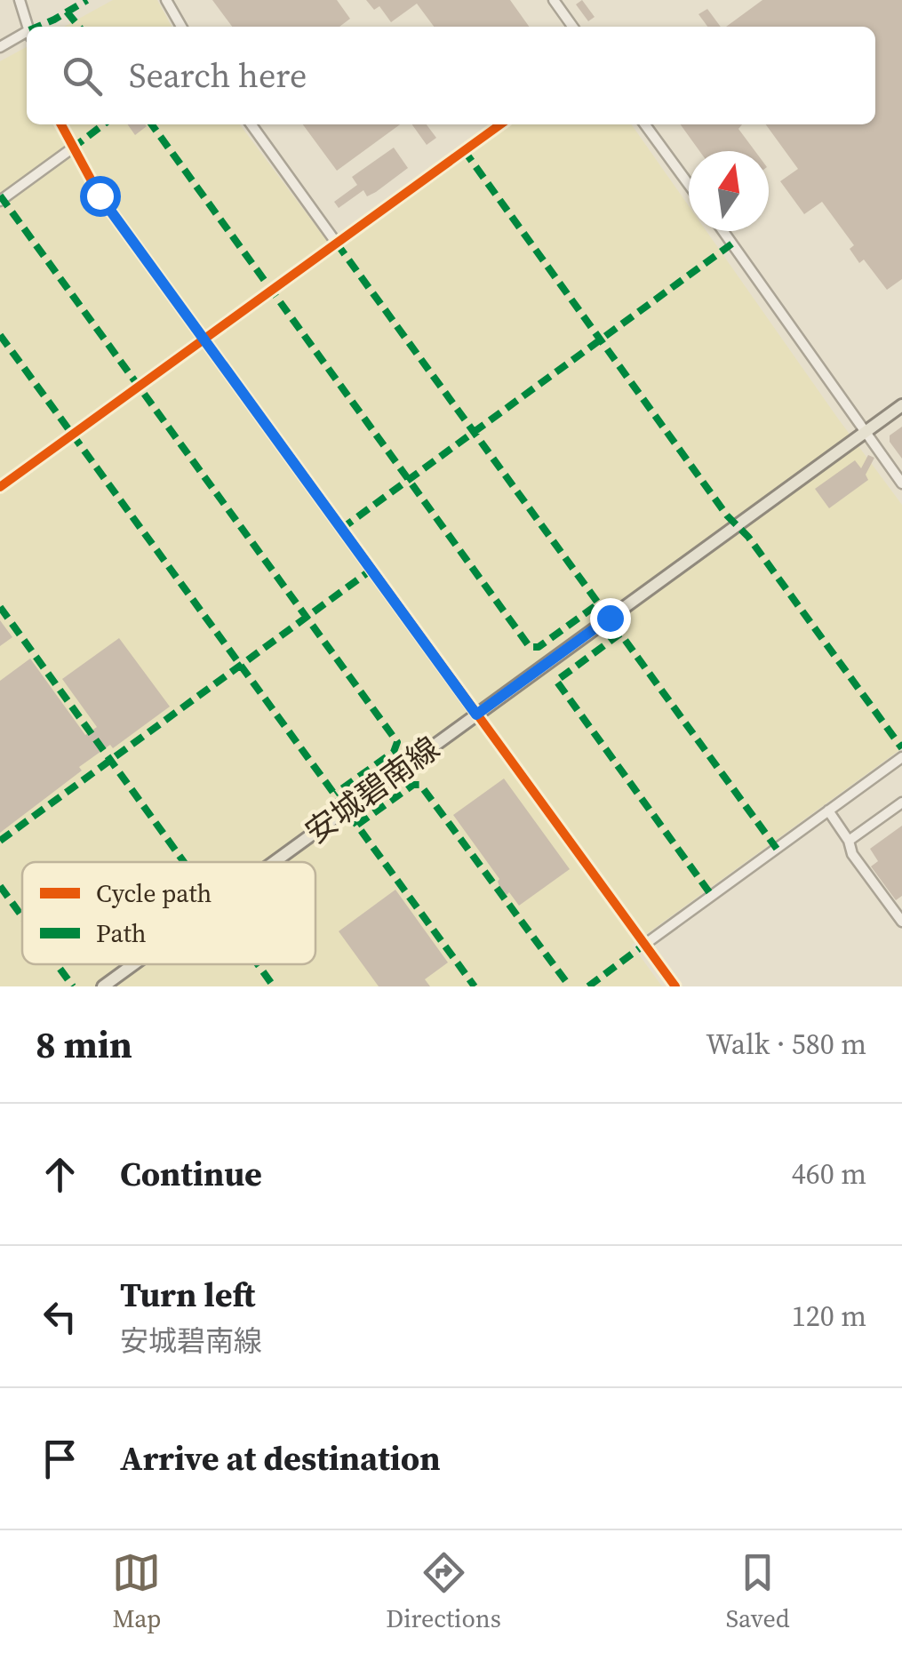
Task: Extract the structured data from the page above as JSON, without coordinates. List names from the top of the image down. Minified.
{"streets":{"main road":["安城碧南線"]},"legend":["Cycle path","Path"],"north":"top","page":{"search":"Search here","heading":["8 min","Walk · 580 m"],"list":[["Continue","460 m"],["Turn left","安城碧南線","120 m"],"Arrive at destination"],"nav":["Map","Directions","Saved"]}}
